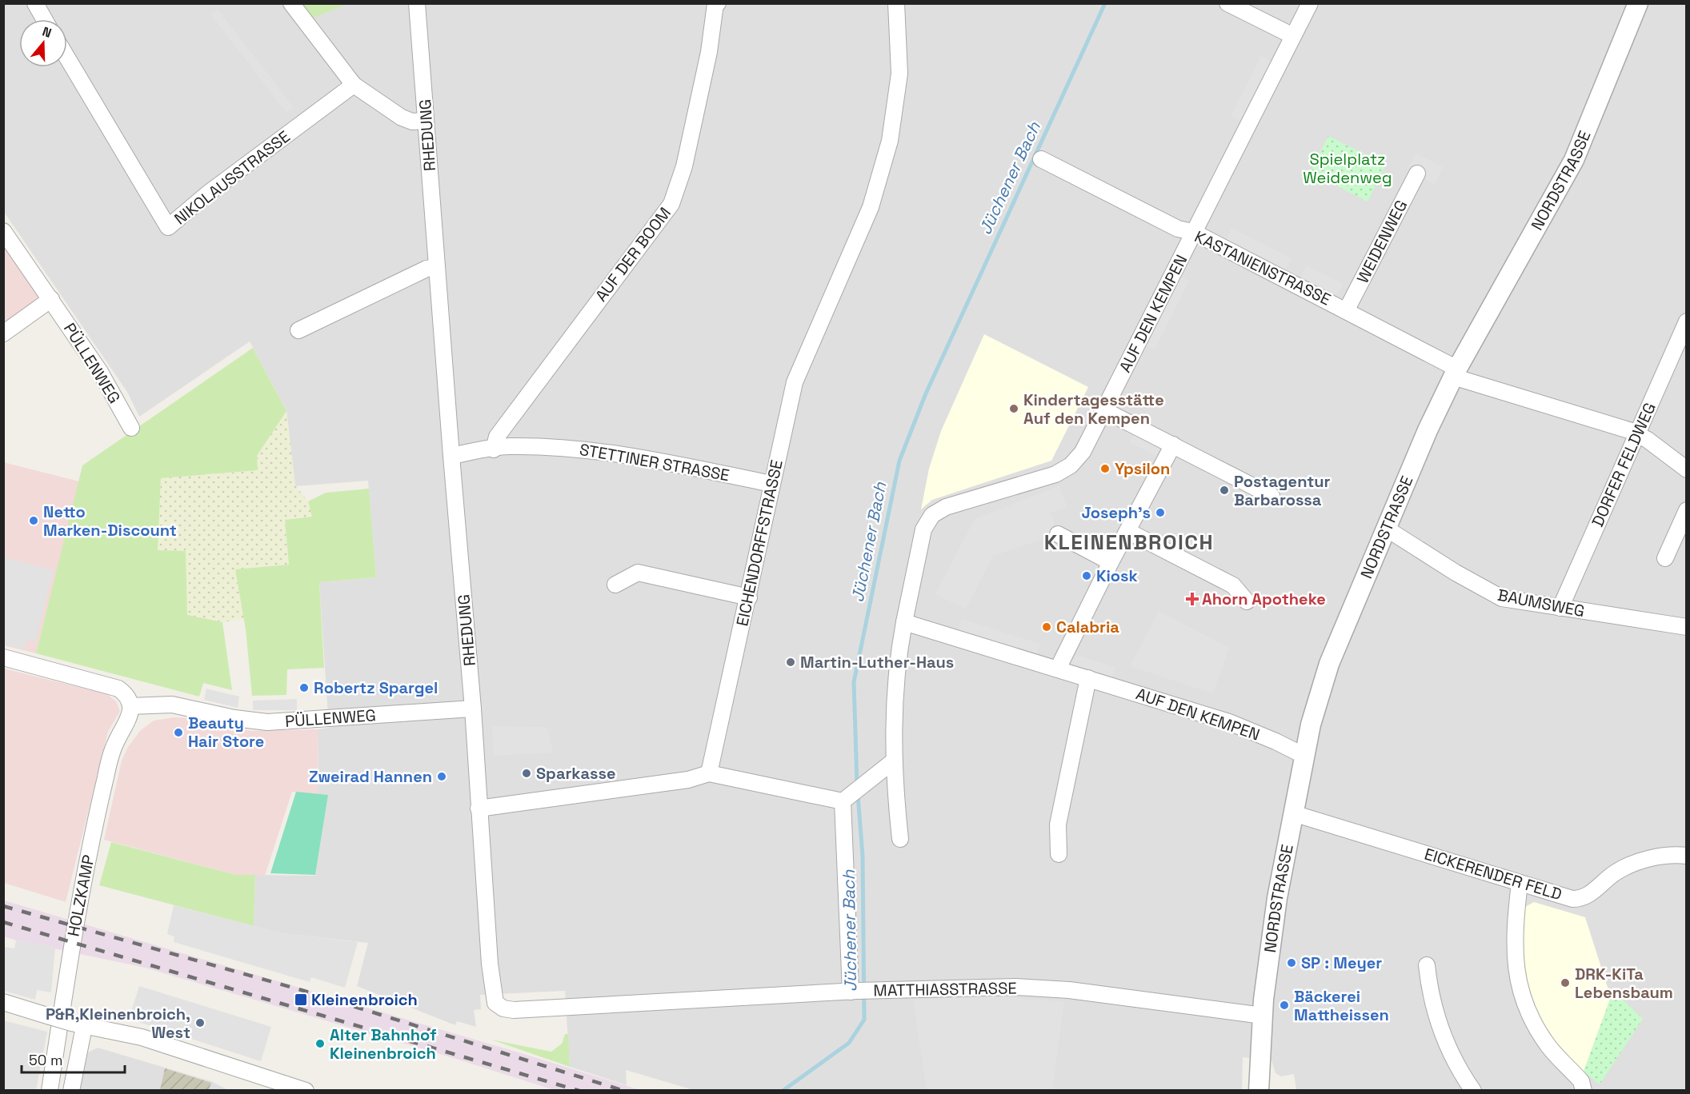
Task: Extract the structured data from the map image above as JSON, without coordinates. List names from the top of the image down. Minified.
{"streets":{"street":["RHEDUNG","NIKOLAUSSTRASSE","NORDSTRASSE","WEIDENWEG","AUF DER BOOM","KASTANIENSTRASSE","AUF DEN KEMPEN","PÜLLENWEG","STETTINER STRASSE","DORFER FELDWEG","EICHENDORFFSTRASSE","BAUMSWEG","EICKERENDER FELD","HOLZKAMP","MATTHIASSTRASSE"]},"crossings":[["RHEDUNG","PÜLLENWEG"],["RHEDUNG","STETTINER STRASSE"],["RHEDUNG","MATTHIASSTRASSE"],["NORDSTRASSE","KASTANIENSTRASSE"],["NORDSTRASSE","AUF DEN KEMPEN"],["NORDSTRASSE","BAUMSWEG"],["NORDSTRASSE","EICKERENDER FELD"],["NORDSTRASSE","MATTHIASSTRASSE"],["WEIDENWEG","KASTANIENSTRASSE"],["AUF DER BOOM","STETTINER STRASSE"],["KASTANIENSTRASSE","AUF DEN KEMPEN"],["KASTANIENSTRASSE","DORFER FELDWEG"],["PÜLLENWEG","HOLZKAMP"],["STETTINER STRASSE","EICHENDORFFSTRASSE"],["DORFER FELDWEG","BAUMSWEG"]],"districts":["KLEINENBROICH"],"water":["Jüchener Bach"],"parks":["Spielplatz Weidenweg"],"places":{"other":["Kindertagesstätte Auf den Kempen","Ypsilon","Postagentur Barbarossa","Joseph's","Netto Marken-Discount","Kiosk","Calabria","Martin-Luther-Haus","Robertz Spargel","Beauty Hair Store","Sparkasse","Zweirad Hannen","SP : Meyer","DRK-KiTa Lebensbaum","Bäckerei Mattheissen","P&R,Kleinenbroich, West","Alter Bahnhof Kleinenbroich"],"health":["Ahorn Apotheke"],"transit":["Kleinenbroich"]},"scale_bar":"50 m","north":"top"}
